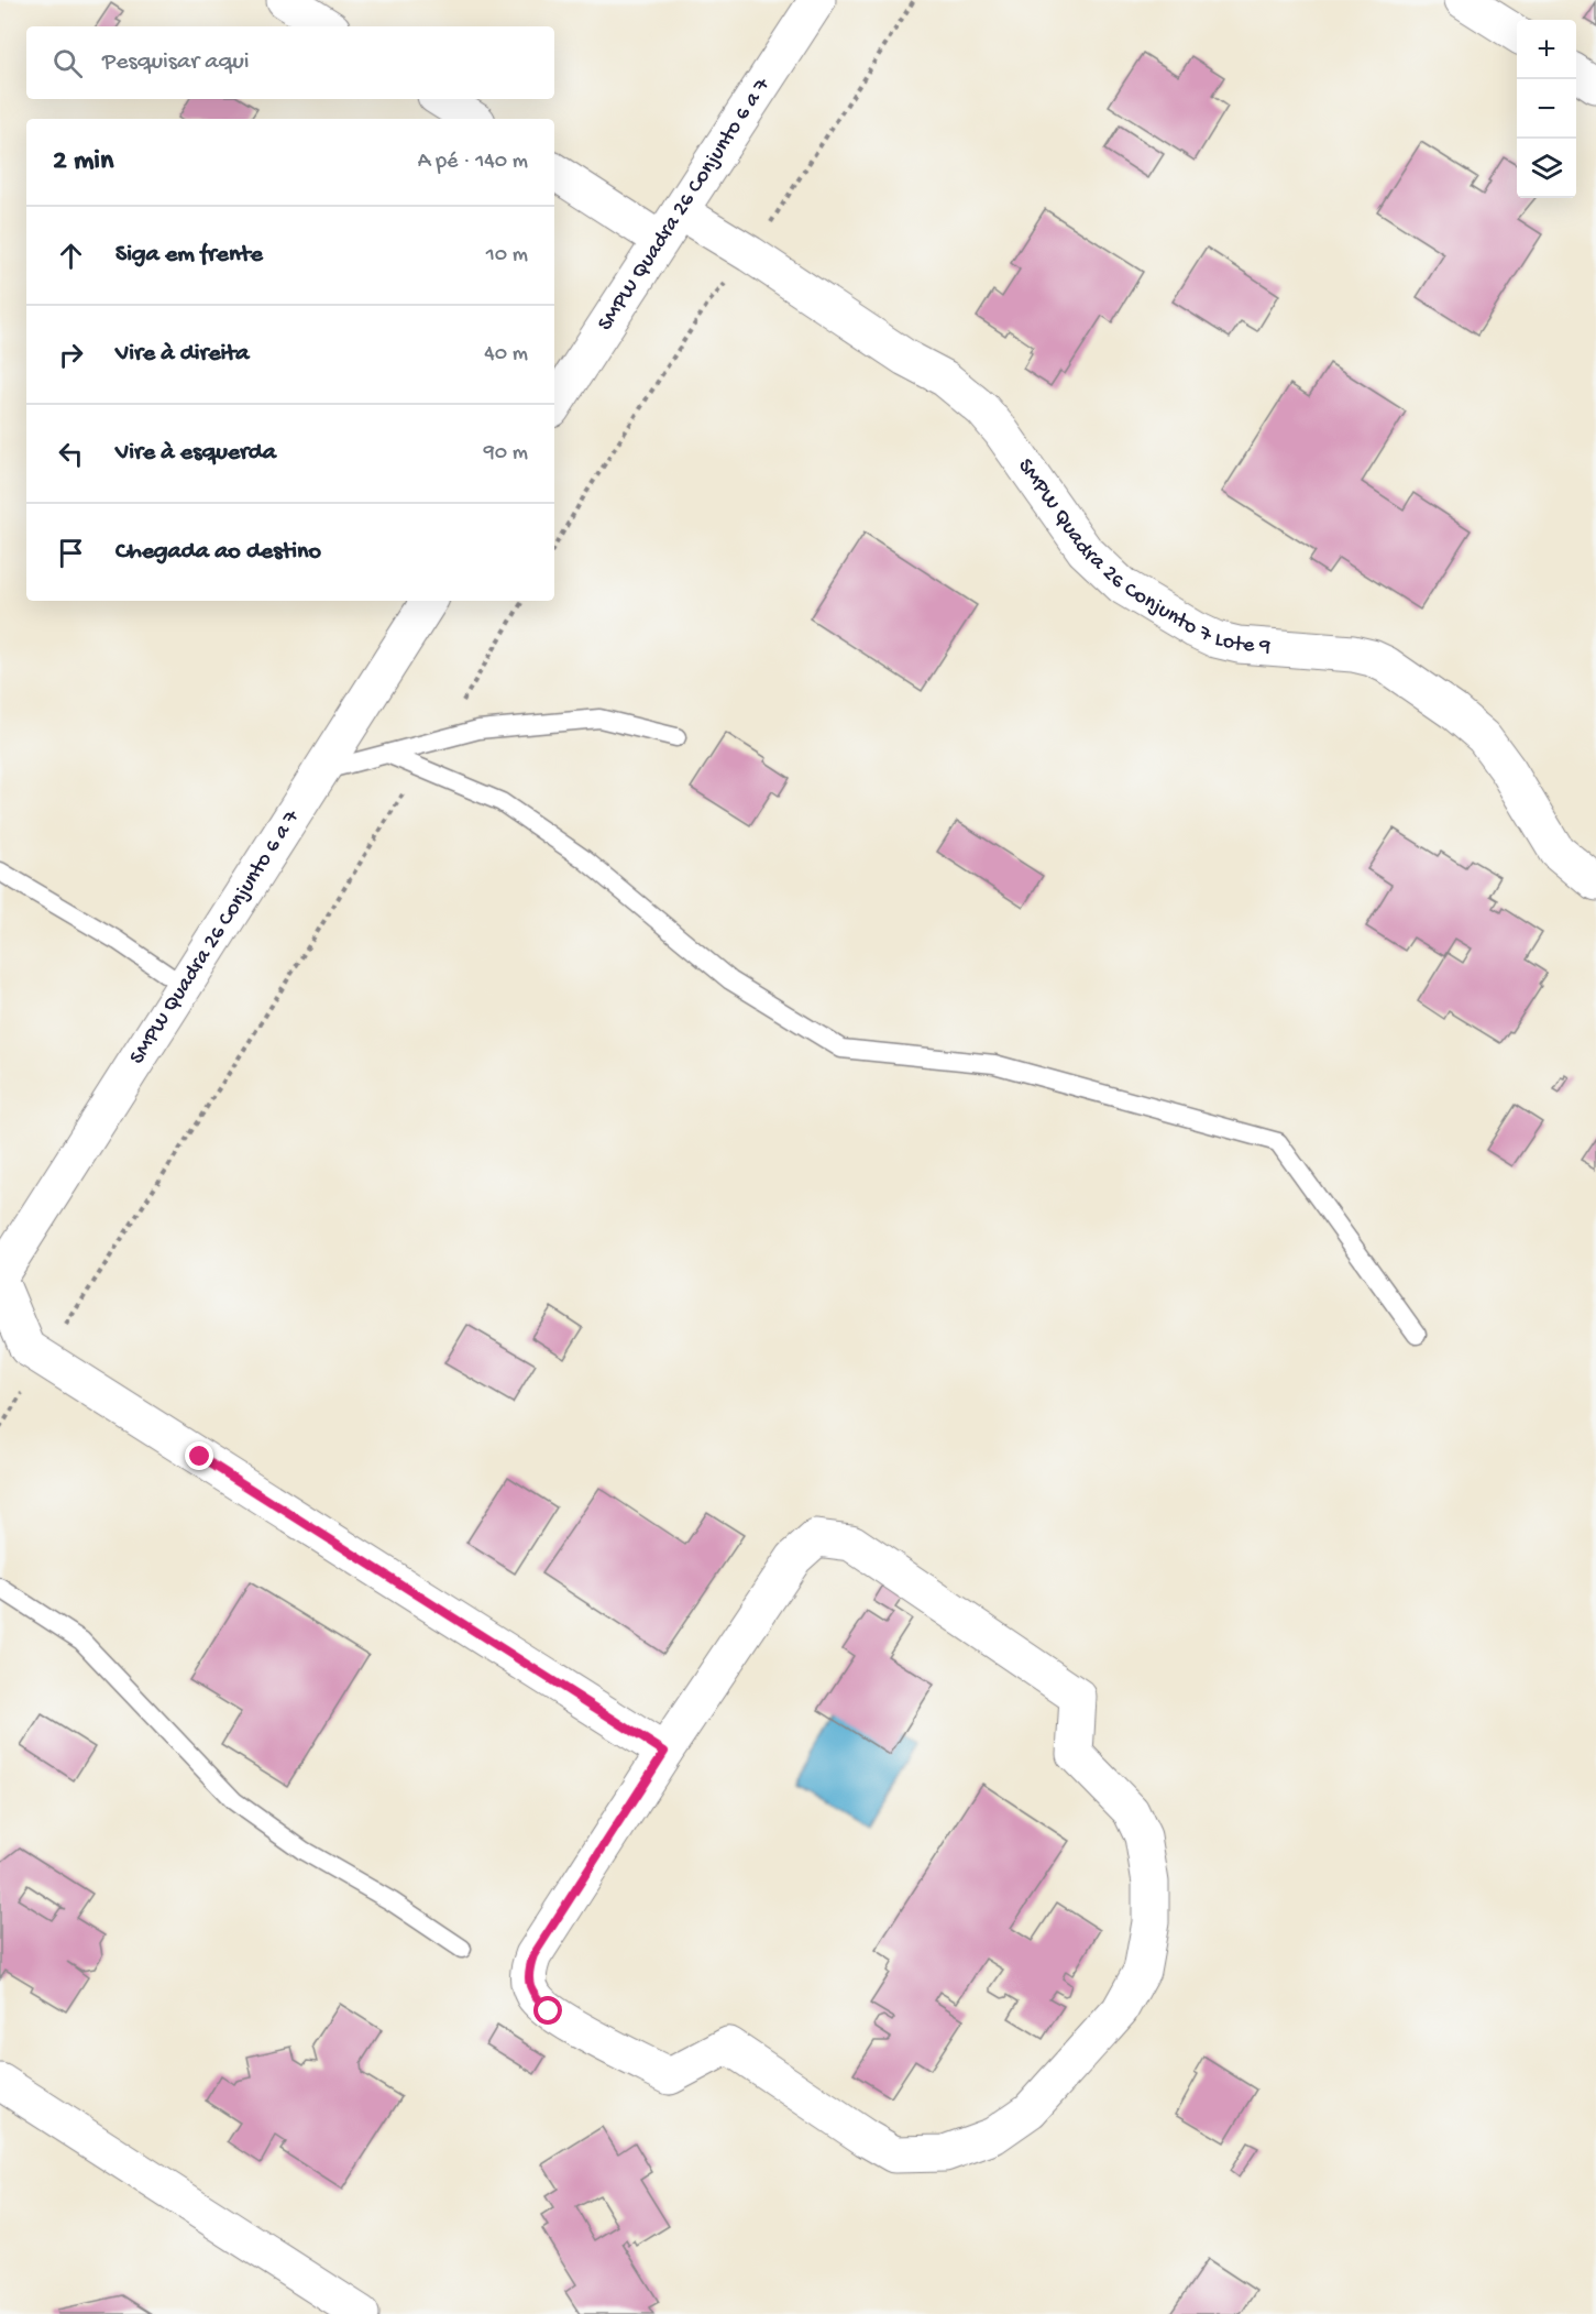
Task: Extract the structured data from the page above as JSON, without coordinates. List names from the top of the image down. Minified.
{"streets":{"street":["SMPW Quadra 26 Conjunto 6 a 7","SMPW Quadra 26 Conjunto 7 Lote 9"]},"crossings":[["SMPW Quadra 26 Conjunto 6 a 7","SMPW Quadra 26 Conjunto 7 Lote 9"]],"page":{"map_buttons":["+","−"],"search":"Pesquisar aqui","heading":["2 min","A pé · 140 m"],"list":[["Siga em frente","10 m"],["Vire à direita","40 m"],["Vire à esquerda","90 m"],"Chegada ao destino"]}}
